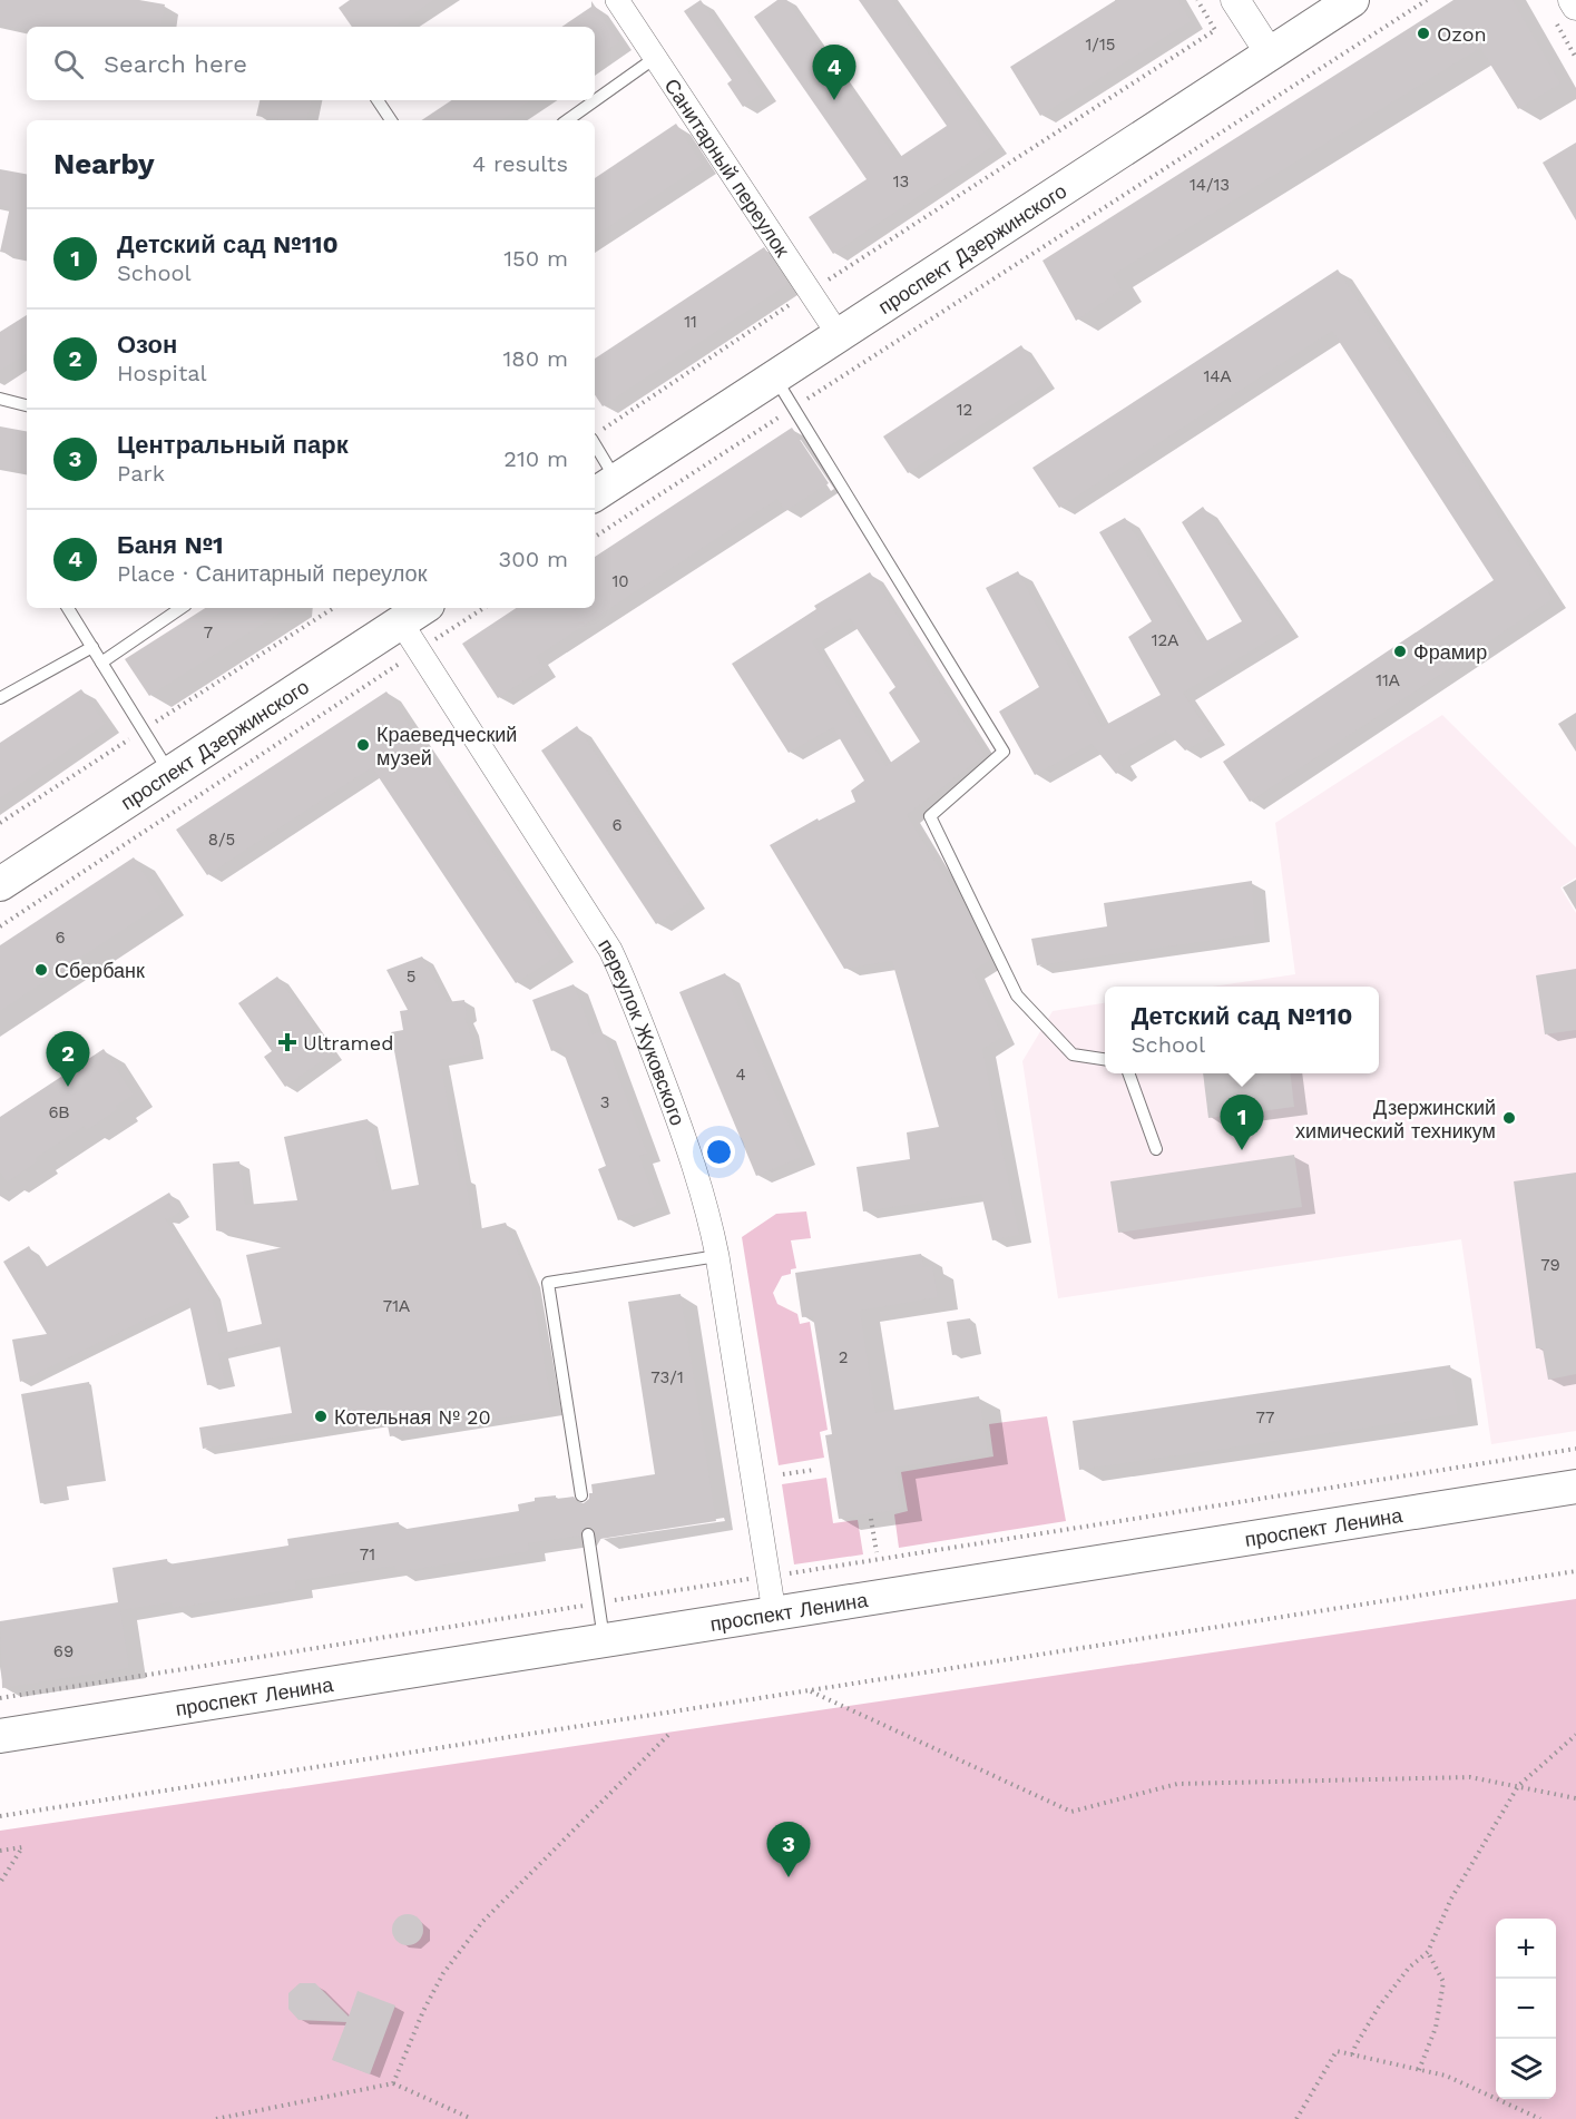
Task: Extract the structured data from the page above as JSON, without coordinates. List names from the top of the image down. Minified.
{"streets":{"main road":["проспект Дзержинского","проспект Ленина"],"street":["Санитарный переулок","переулок Жуковского"]},"crossings":[["Санитарный переулок","проспект Дзержинского"],["проспект Дзержинского","переулок Жуковского"],["переулок Жуковского","проспект Ленина"]],"places":{"other":["Ozon","Фрамир","Краеведческий музей","Сбербанк","Дзержинский химический техникум","Котельная № 20"],"health":["Ultramed"]},"house_numbers":["1/15","13","14/13","11","14А","12","10","7","12А","11А","6","8/5","6","5","4","3","6В","79","71А","2","73/1","77","71","69"],"page":{"search":"Search here","pins":["4","2","1","3"],"heading":["Nearby","4 results"],"list":[{"mark":"1","name":"Детский сад №110","note":"School","value":"150 m"},{"mark":"2","name":"Озон","note":"Hospital","value":"180 m"},{"mark":"3","name":"Центральный парк","note":"Park","value":"210 m"},{"mark":"4","name":"Баня №1","note":"Place · Санитарный переулок","value":"300 m"}],"popup":["Детский сад №110","School"],"map_buttons":["+","−"]}}
